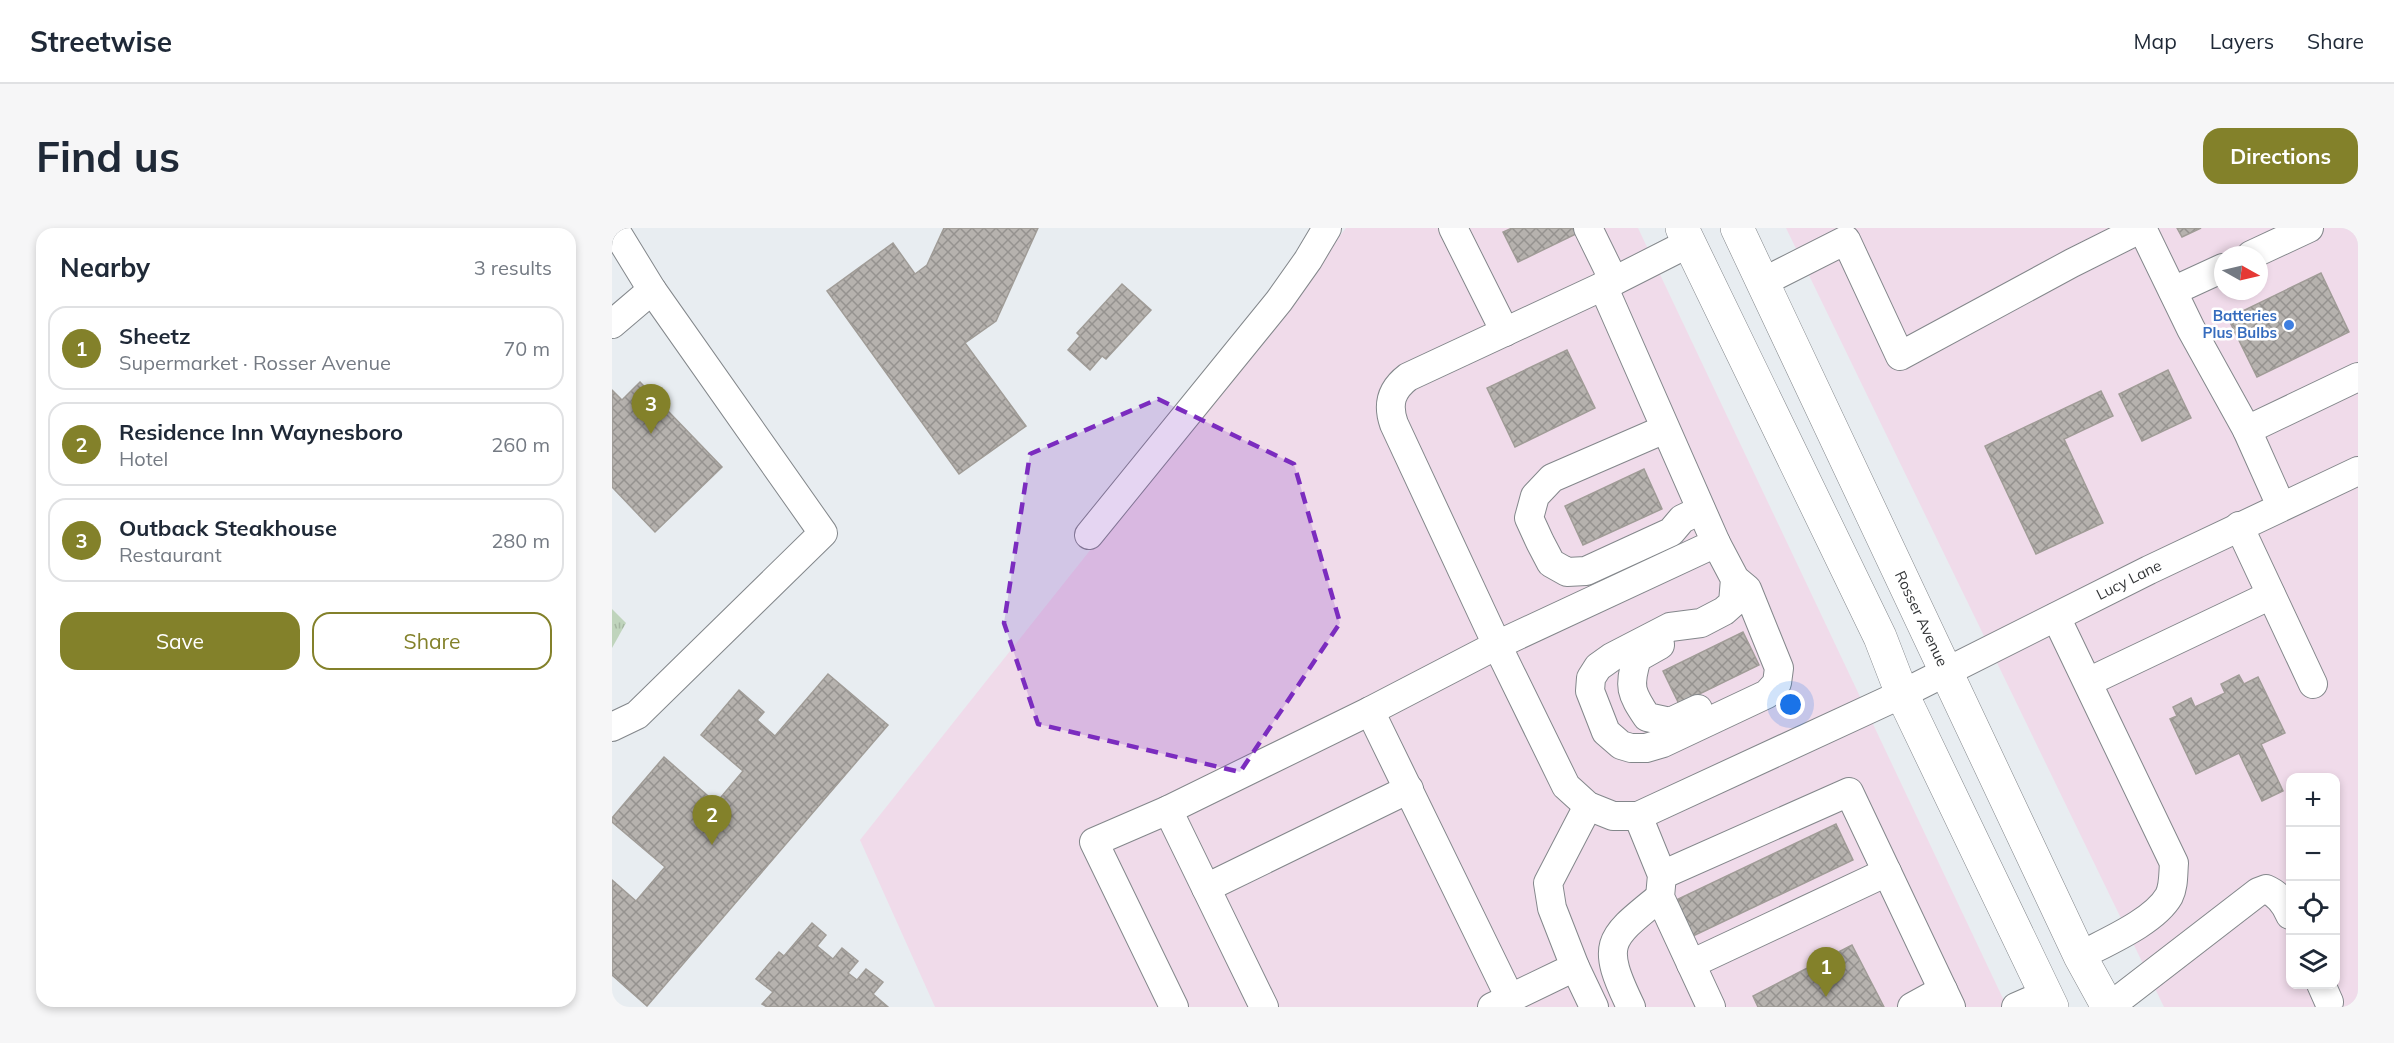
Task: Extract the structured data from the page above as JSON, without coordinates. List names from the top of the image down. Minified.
{"streets":{"main road":["Rosser Avenue"],"street":["Lucy Lane"]},"crossings":[["Lucy Lane","Rosser Avenue"]],"places":["Batteries Plus Bulbs"],"north":"right","page":{"header":"Streetwise","nav":["Map","Layers","Share"],"buttons":["Directions",["Save","Share"]],"title":"Find us","heading":["Nearby","3 results"],"list":[{"mark":"1","name":"Sheetz","note":"Supermarket · Rosser Avenue","value":"70 m"},{"mark":"2","name":"Residence Inn Waynesboro","note":"Hotel","value":"260 m"},{"mark":"3","name":"Outback Steakhouse","note":"Restaurant","value":"280 m"}],"pins":["3","2","1"],"map_buttons":["+","−"]}}
